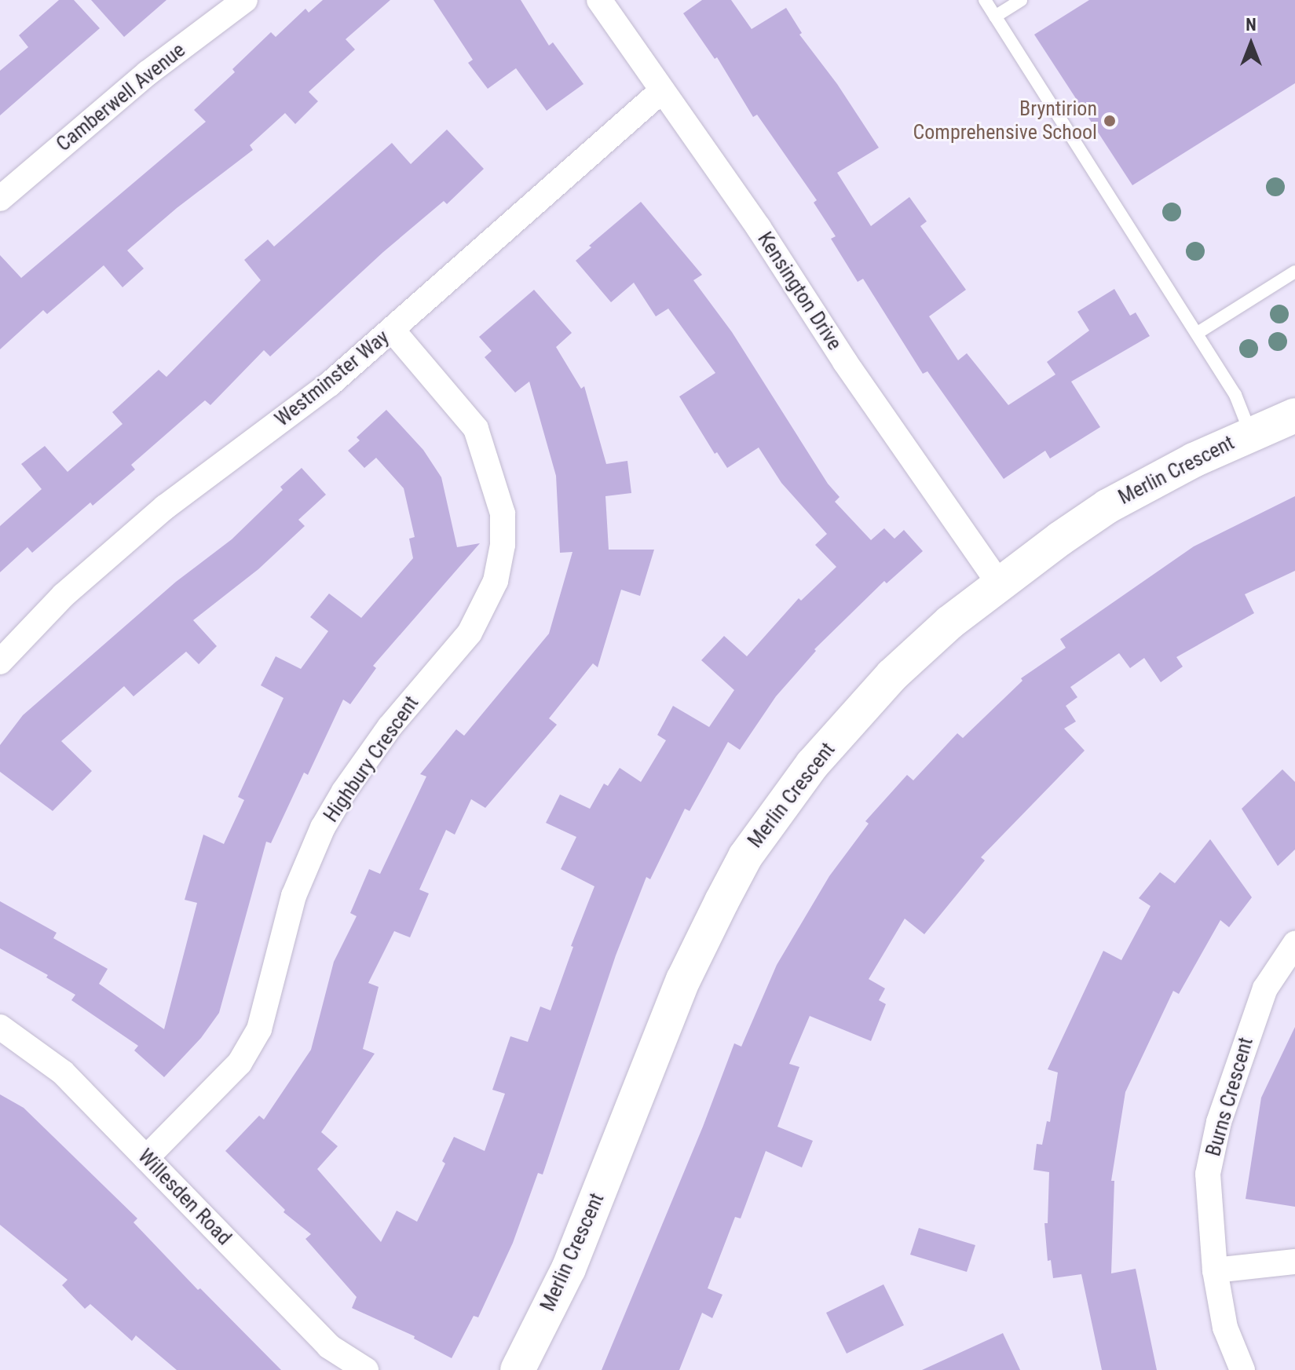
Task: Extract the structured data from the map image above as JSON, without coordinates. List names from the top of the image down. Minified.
{"streets":{"street":["Camberwell Avenue","Kensington Drive","Westminster Way","Merlin Crescent","Highbury Crescent","Burns Crescent","Willesden Road"]},"crossings":[["Kensington Drive","Westminster Way"],["Kensington Drive","Merlin Crescent"],["Westminster Way","Highbury Crescent"],["Highbury Crescent","Willesden Road"]],"places":["Bryntirion Comprehensive School"],"north":"top"}
